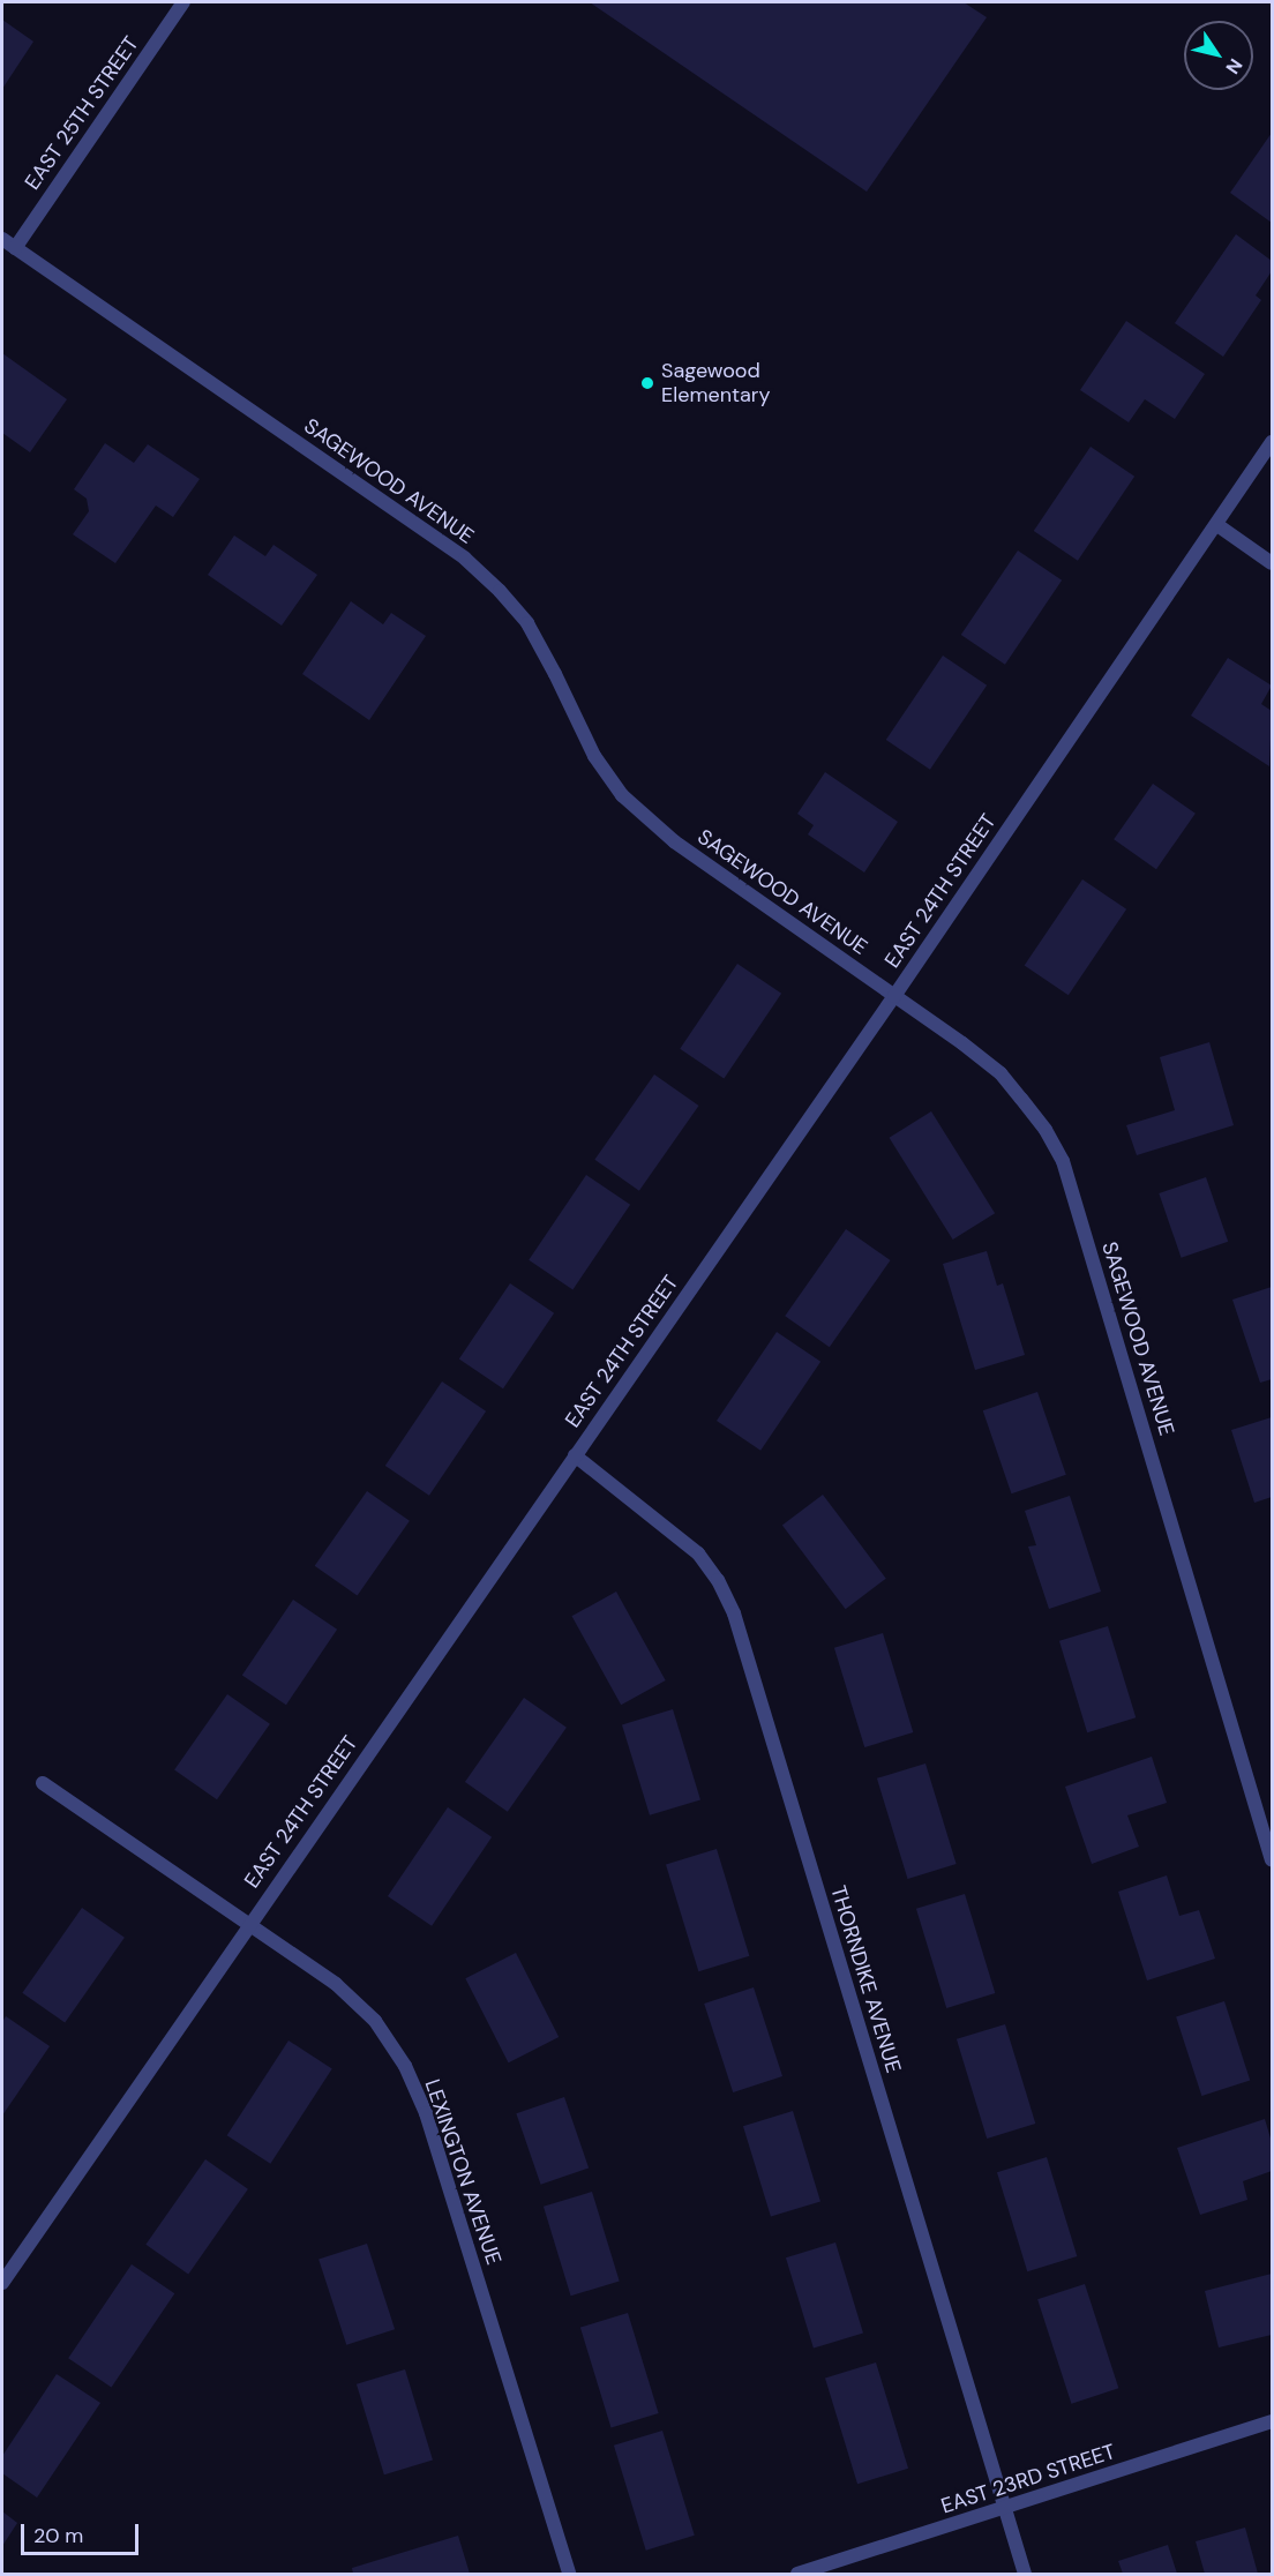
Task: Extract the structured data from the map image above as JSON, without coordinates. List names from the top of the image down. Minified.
{"streets":{"street":["EAST 25TH STREET","SAGEWOOD AVENUE","EAST 24TH STREET","THORNDIKE AVENUE","LEXINGTON AVENUE","EAST 23RD STREET"]},"crossings":[["EAST 25TH STREET","SAGEWOOD AVENUE"],["SAGEWOOD AVENUE","EAST 24TH STREET"],["EAST 24TH STREET","THORNDIKE AVENUE"],["EAST 24TH STREET","LEXINGTON AVENUE"],["THORNDIKE AVENUE","EAST 23RD STREET"]],"places":["Sagewood Elementary"],"scale_bar":"20 m","north":"bottom right"}
